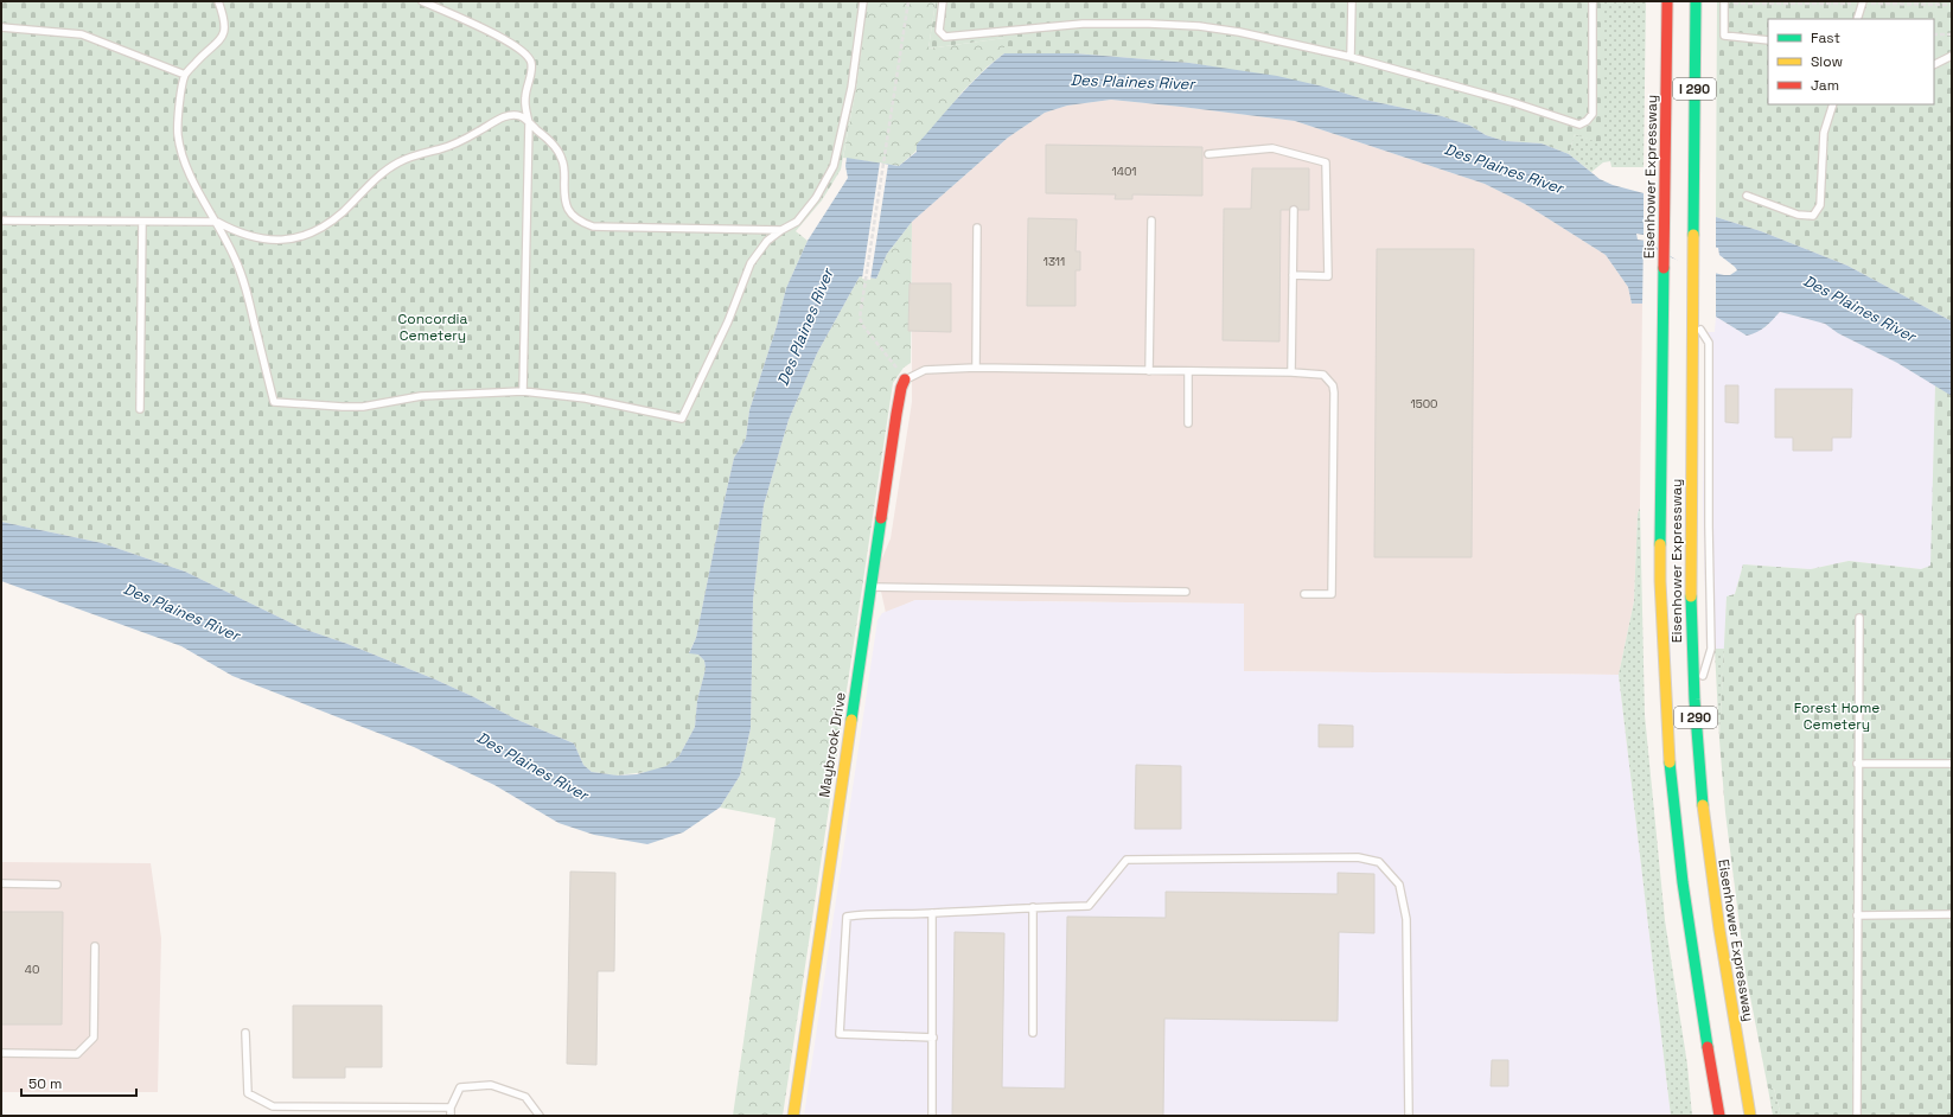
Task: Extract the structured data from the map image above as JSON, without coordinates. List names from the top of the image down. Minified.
{"streets":{"main road":["I 290","Eisenhower Expressway","Maybrook Drive"]},"water":["Des Plaines River"],"parks":["Concordia Cemetery","Forest Home Cemetery"],"house_numbers":["1401","1311","1500","40"],"legend":["Fast","Slow","Jam"],"scale_bar":"50 m"}
